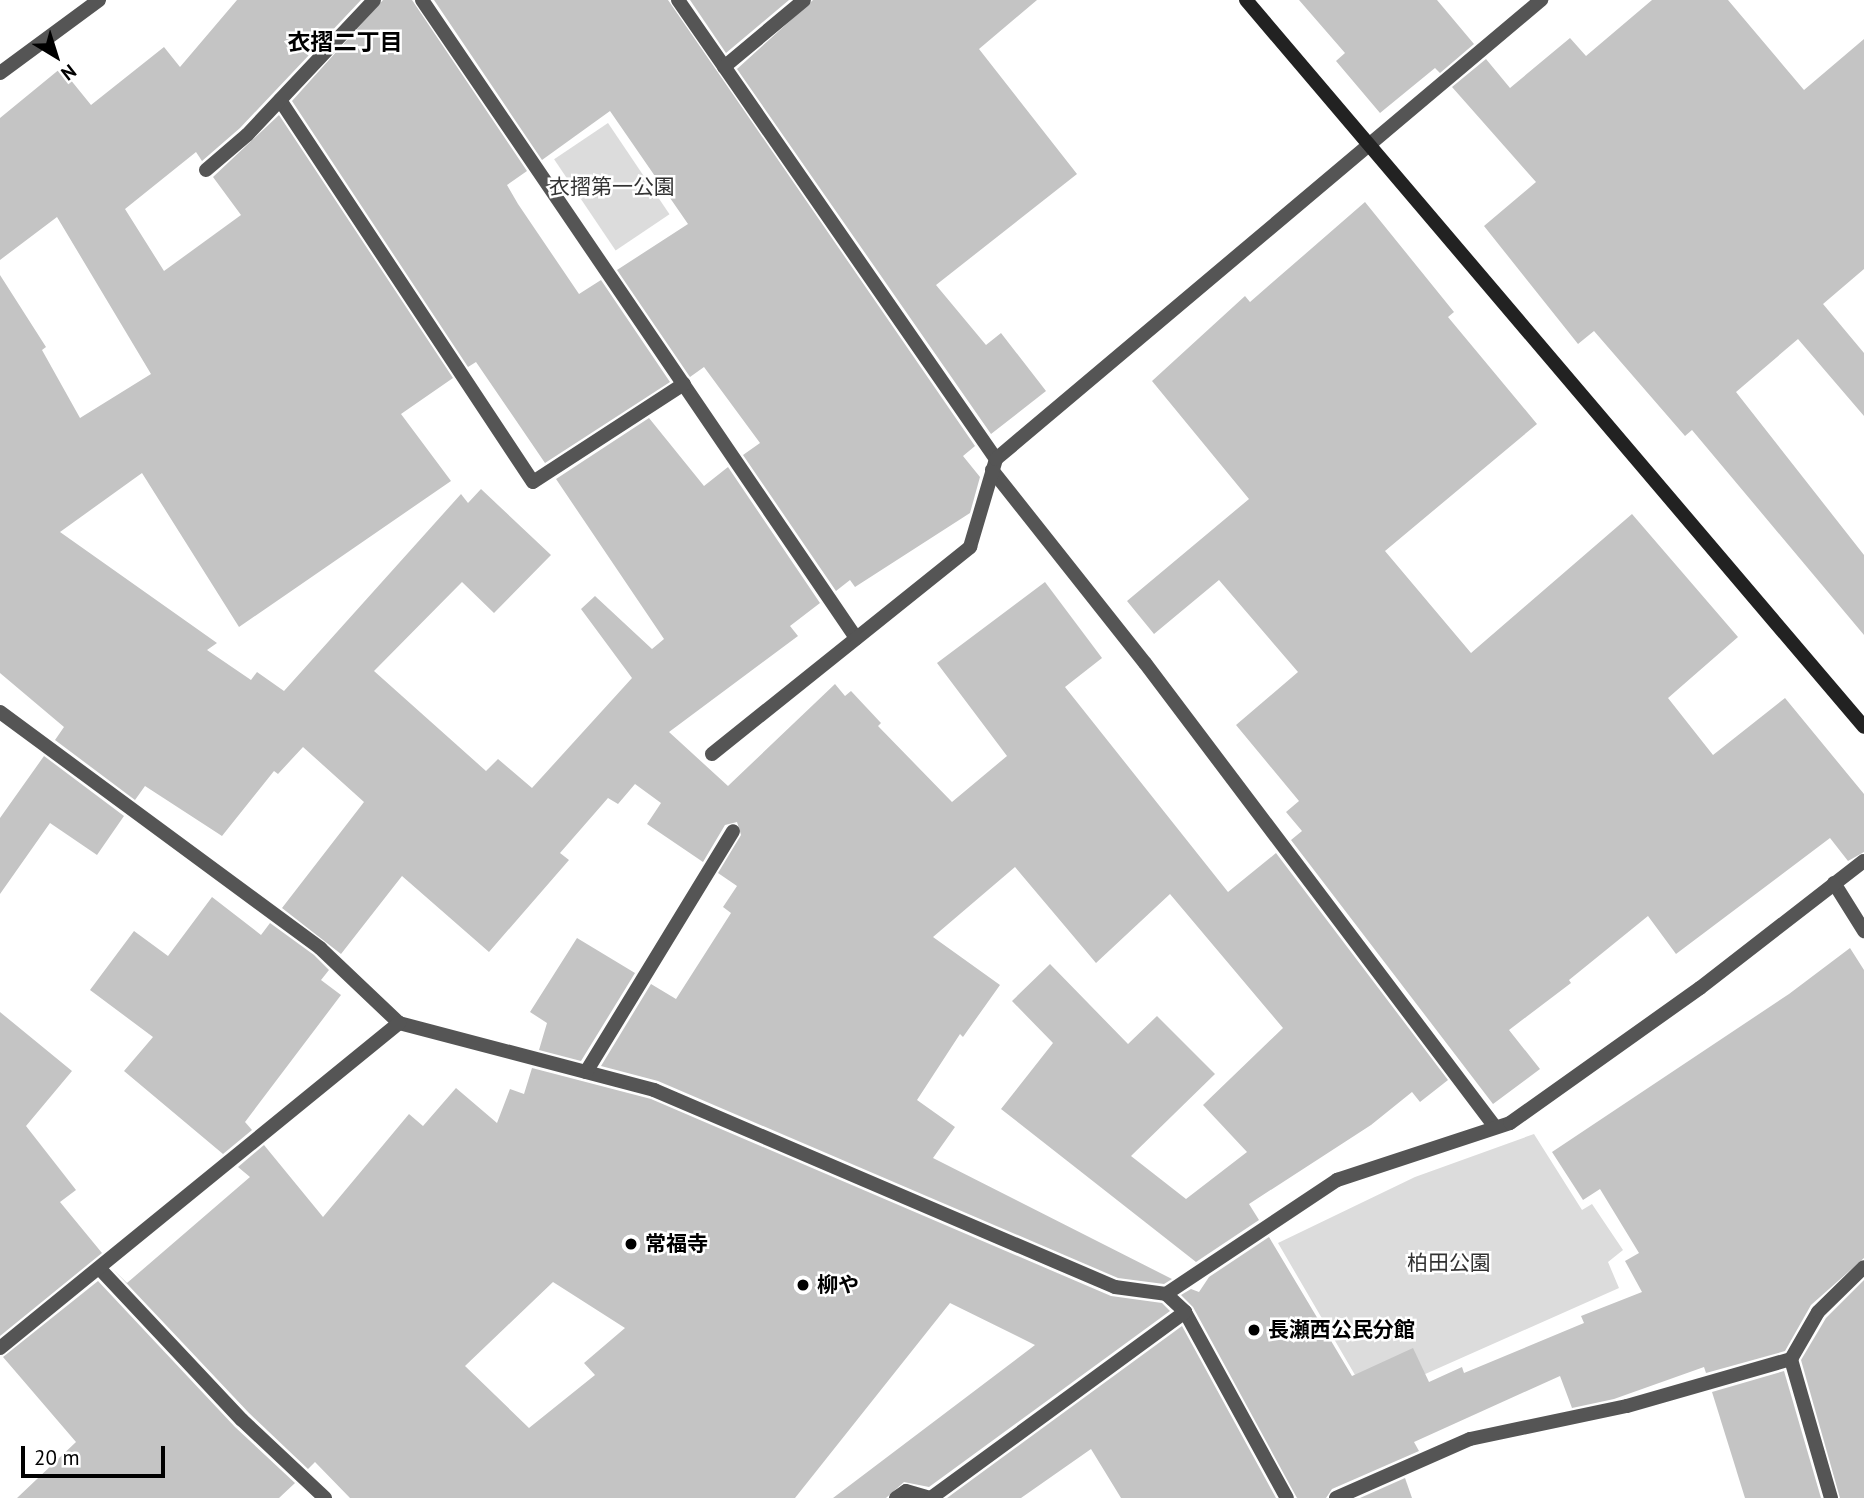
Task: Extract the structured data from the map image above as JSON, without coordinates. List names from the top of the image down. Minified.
{"districts":["衣摺二丁目"],"parks":["衣摺第一公園","柏田公園"],"places":["常福寺","柳や","長瀬西公民分館"],"scale_bar":"20 m","north":"bottom right"}
